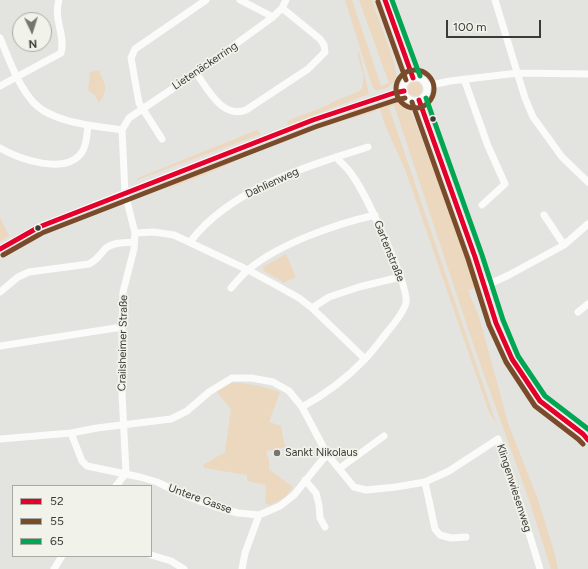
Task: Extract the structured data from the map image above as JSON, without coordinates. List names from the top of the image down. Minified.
{"streets":{"street":["Lietenäckerring","Dahlienweg","Gartenstraße","Crailsheimer Straße","Klingenwiesenweg","Untere Gasse"]},"crossings":[["Dahlienweg","Gartenstraße"],["Crailsheimer Straße","Untere Gasse"]],"places":["Sankt Nikolaus"],"lines":["transit line 52","transit line 65","transit line 55"],"legend":["52","55","65"],"scale_bar":"100 m","north":"bottom"}
